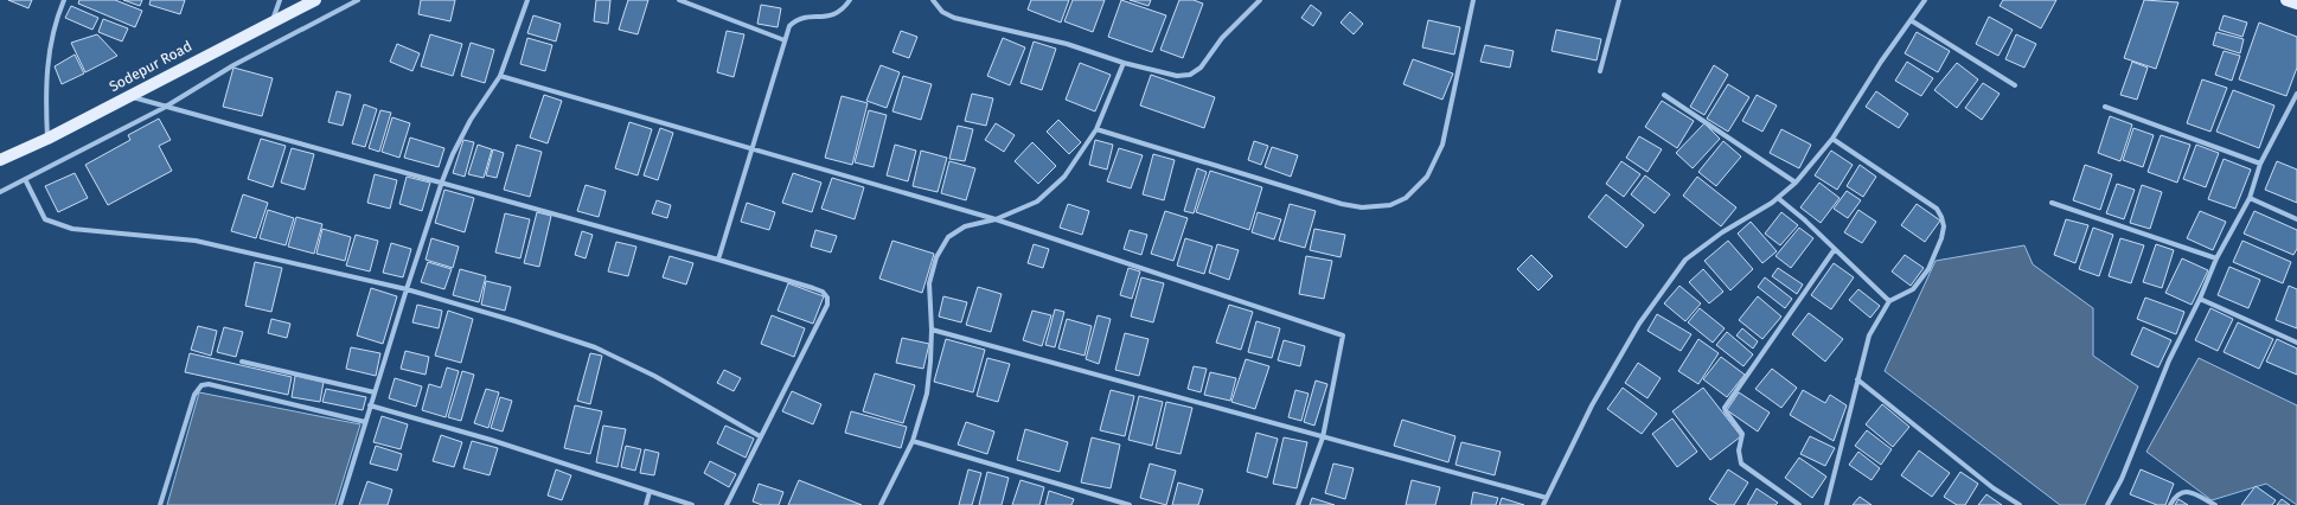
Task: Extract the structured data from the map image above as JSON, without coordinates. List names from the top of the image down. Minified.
{"streets":{"main road":["Sodepur Road"]}}
